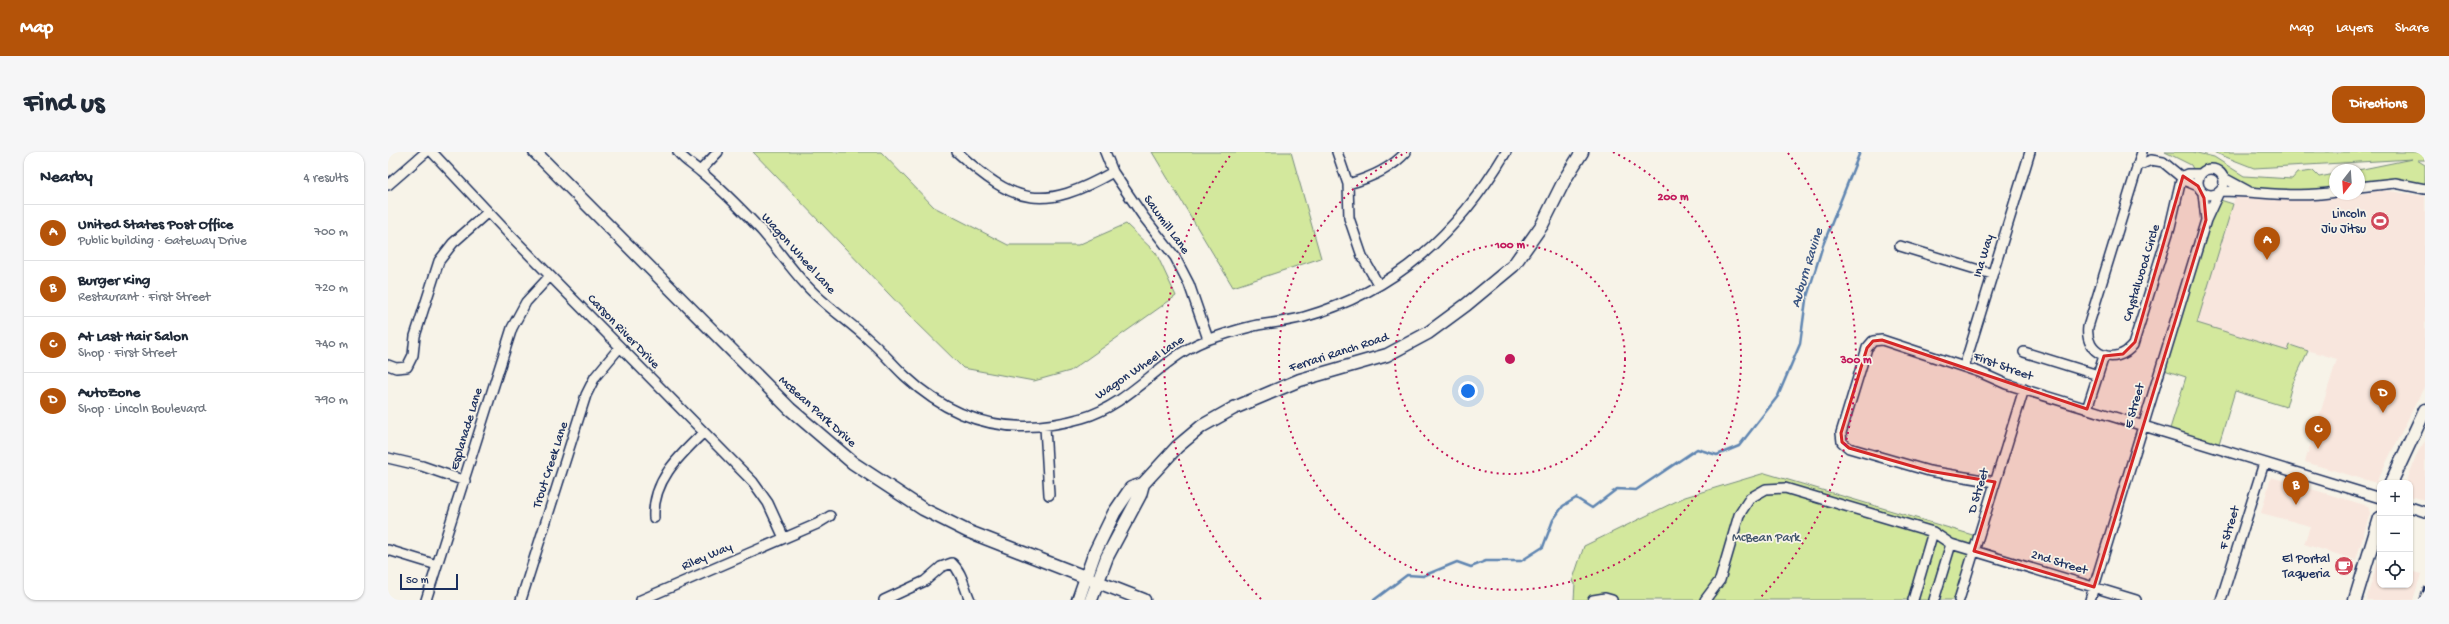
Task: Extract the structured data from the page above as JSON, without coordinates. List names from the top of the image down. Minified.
{"streets":{"main road":["Ferrari Ranch Road","McBean Park Drive"],"street":["Sawmill Lane","Wagon Wheel Lane","Ina Way","Crystalwood Circle","Carson River Drive","First Street","E Street","Esplanade Lane","Trout Creek Lane","D Street","F Street","Riley Way","2nd Street"]},"crossings":[["Sawmill Lane","Wagon Wheel Lane"],["Ina Way","First Street"],["Carson River Drive","Esplanade Lane"],["Carson River Drive","Trout Creek Lane"],["Carson River Drive","Riley Way"],["Ferrari Ranch Road","McBean Park Drive"],["First Street","E Street"],["First Street","D Street"],["First Street","F Street"],["E Street","2nd Street"],["D Street","2nd Street"]],"water":["Auburn Ravine"],"parks":["McBean Park"],"places":{"sports":["Lincoln Jiu Jitsu"],"cafe":["El Portal Taqueria"]},"scale_bar":"50 m","north":"bottom","page":{"header":"Map","nav":["Map","Layers","Share"],"buttons":"Directions","title":"Find us","heading":["Nearby","4 results"],"list":[{"mark":"A","name":"United States Post Office","note":"Public building · Gateway Drive","value":"700 m"},{"mark":"B","name":"Burger King","note":"Restaurant · First Street","value":"720 m"},{"mark":"C","name":"At Last Hair Salon","note":"Shop · First Street","value":"740 m"},{"mark":"D","name":"AutoZone","note":"Shop · Lincoln Boulevard","value":"790 m"}],"pins":["A","D","C","B"],"map_buttons":["+","−"],"scale":"50 m"},"rings":["200 m","100 m","300 m"]}
